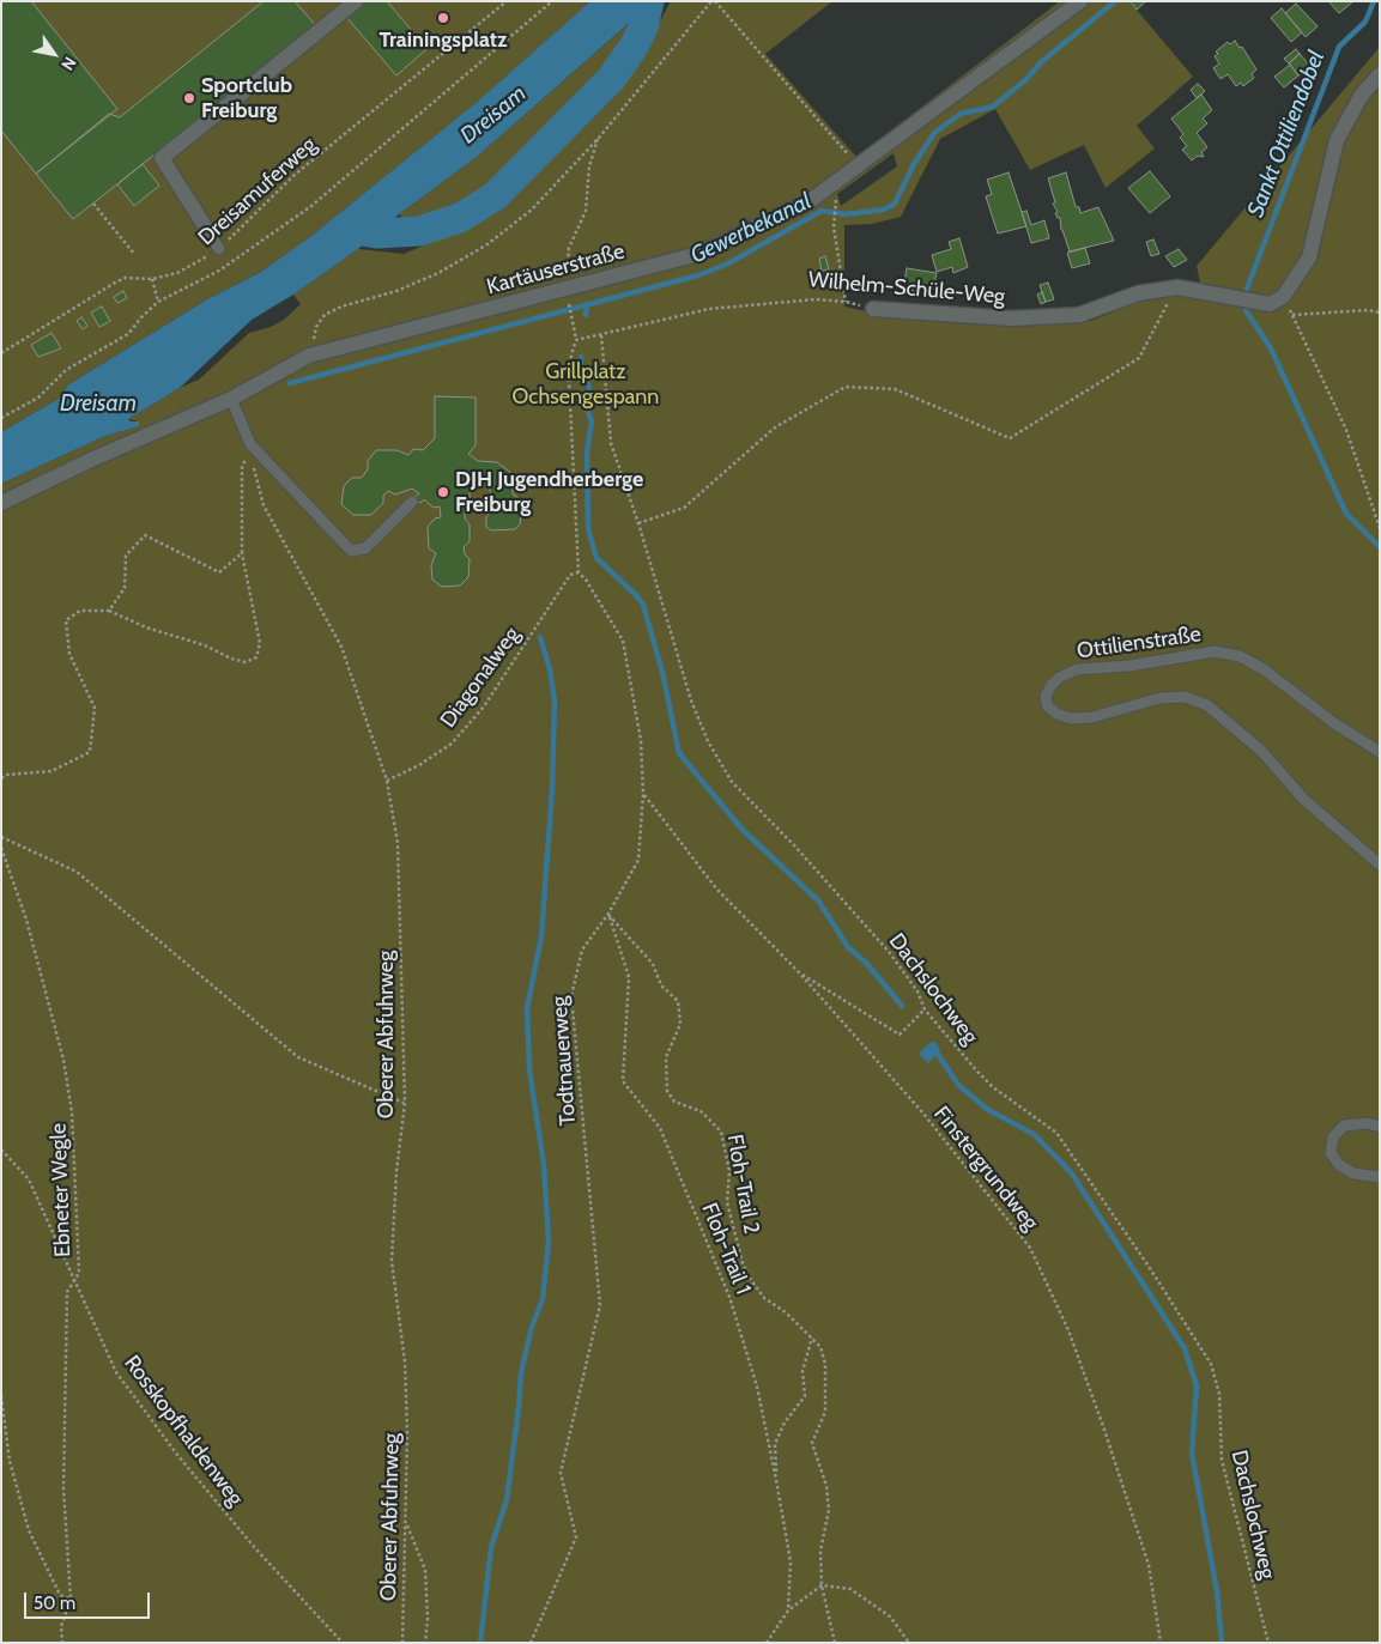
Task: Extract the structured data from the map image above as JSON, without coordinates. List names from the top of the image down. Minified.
{"streets":{"street":["Kartäuserstraße","Wilhelm-Schüle-Weg"],"lane":["Ottilienstraße"],"path":["Dreisamuferweg","Diagonalweg","Dachslochweg","Oberer Abfuhrweg","Todtnauerweg","Finstergrundweg","Floh-Trail 2","Ebneter Wegle","Floh-Trail 1","Rosskopfhaldenweg"]},"crossings":[["Wilhelm-Schüle-Weg","Dachslochweg"],["Diagonalweg","Oberer Abfuhrweg"],["Diagonalweg","Todtnauerweg"],["Todtnauerweg","Finstergrundweg"],["Todtnauerweg","Floh-Trail 2"],["Todtnauerweg","Floh-Trail 1"],["Floh-Trail 2","Floh-Trail 1"],["Ebneter Wegle","Rosskopfhaldenweg"]],"water":["Dreisam","Sankt Ottiliendobel","Gewerbekanal"],"parks":["Grillplatz Ochsengespann"],"places":["Trainingsplatz","Sportclub Freiburg","DJH Jugendherberge Freiburg"],"scale_bar":"50 m","north":"bottom right"}
